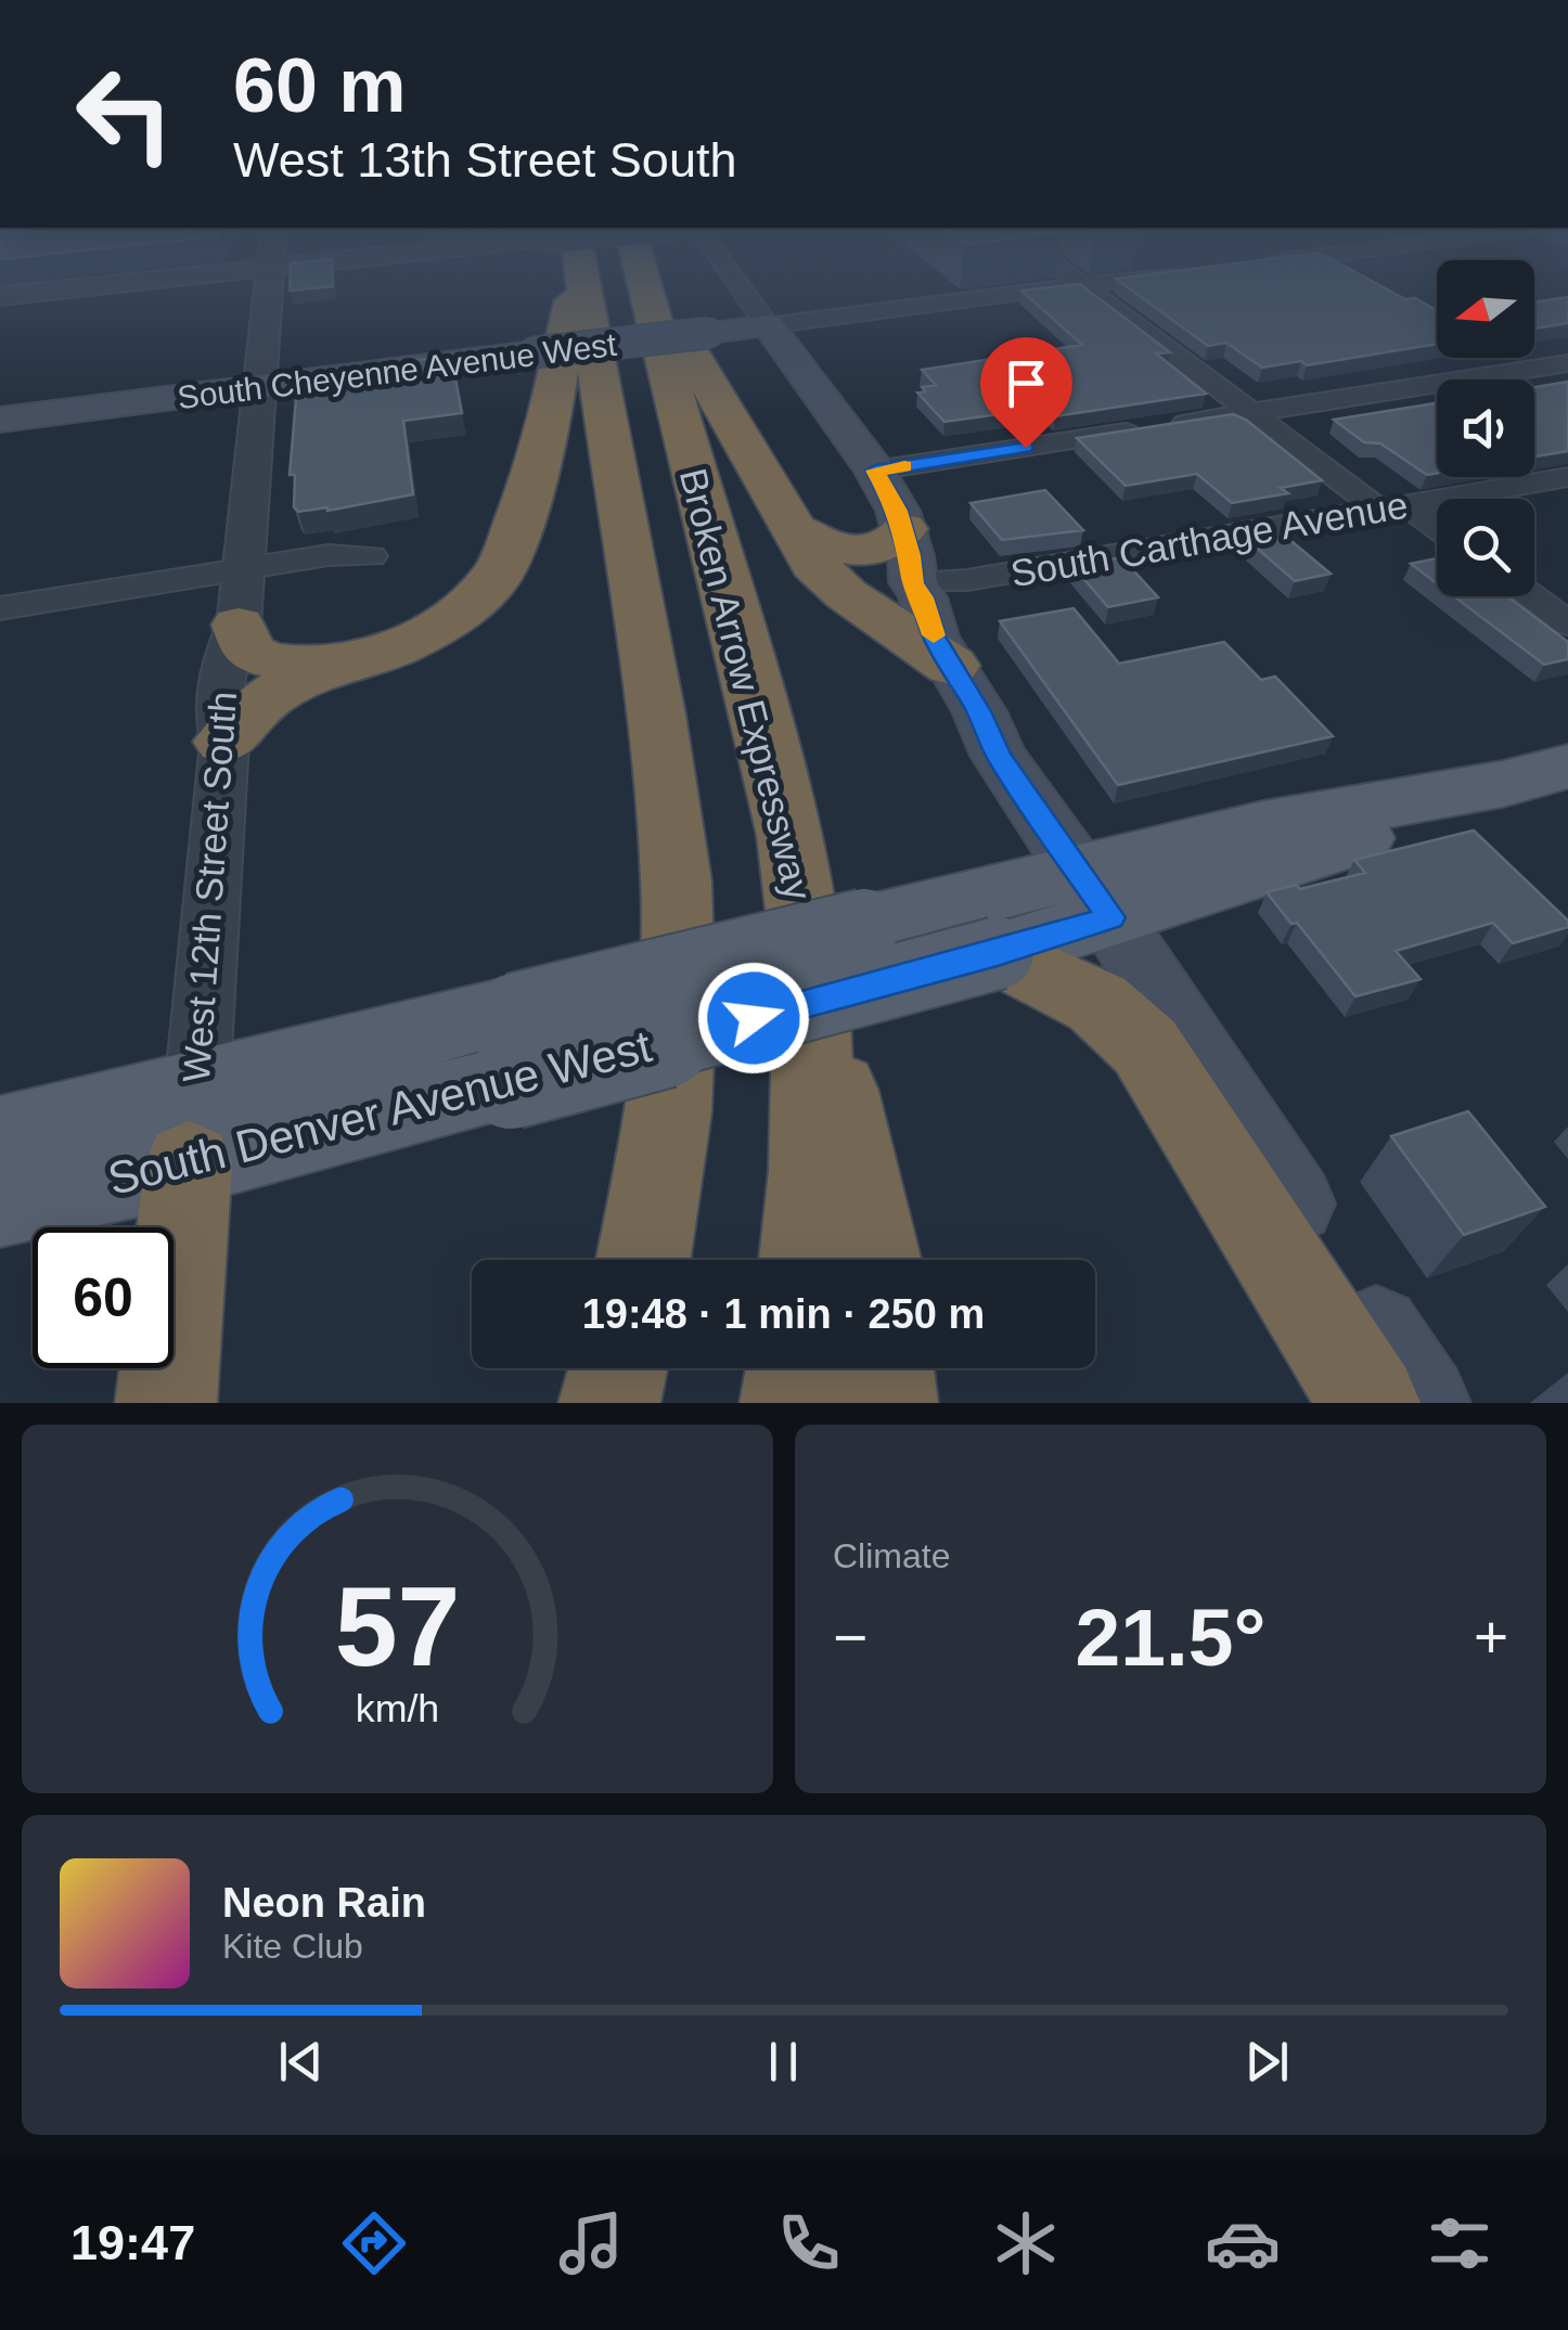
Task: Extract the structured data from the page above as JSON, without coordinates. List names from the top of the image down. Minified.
{"streets":{"highway":["Broken Arrow Expressway"],"main road":["South Cheyenne Avenue West","South Denver Avenue West"],"street":["South Carthage Avenue","West 12th Street South"]},"crossings":[["South Cheyenne Avenue West","West 12th Street South"],["West 12th Street South","South Denver Avenue West"]],"north":"left","page":{"turn":["60 m","West 13th Street South"],"limit":"60","trip":"19:48 · 1 min · 250 m","tile":"Climate","heat":["−","21.5°","+"],"song":["Neon Rain","Kite Club"],"tabs":"19:47","gauge":["57","km/h"]}}
